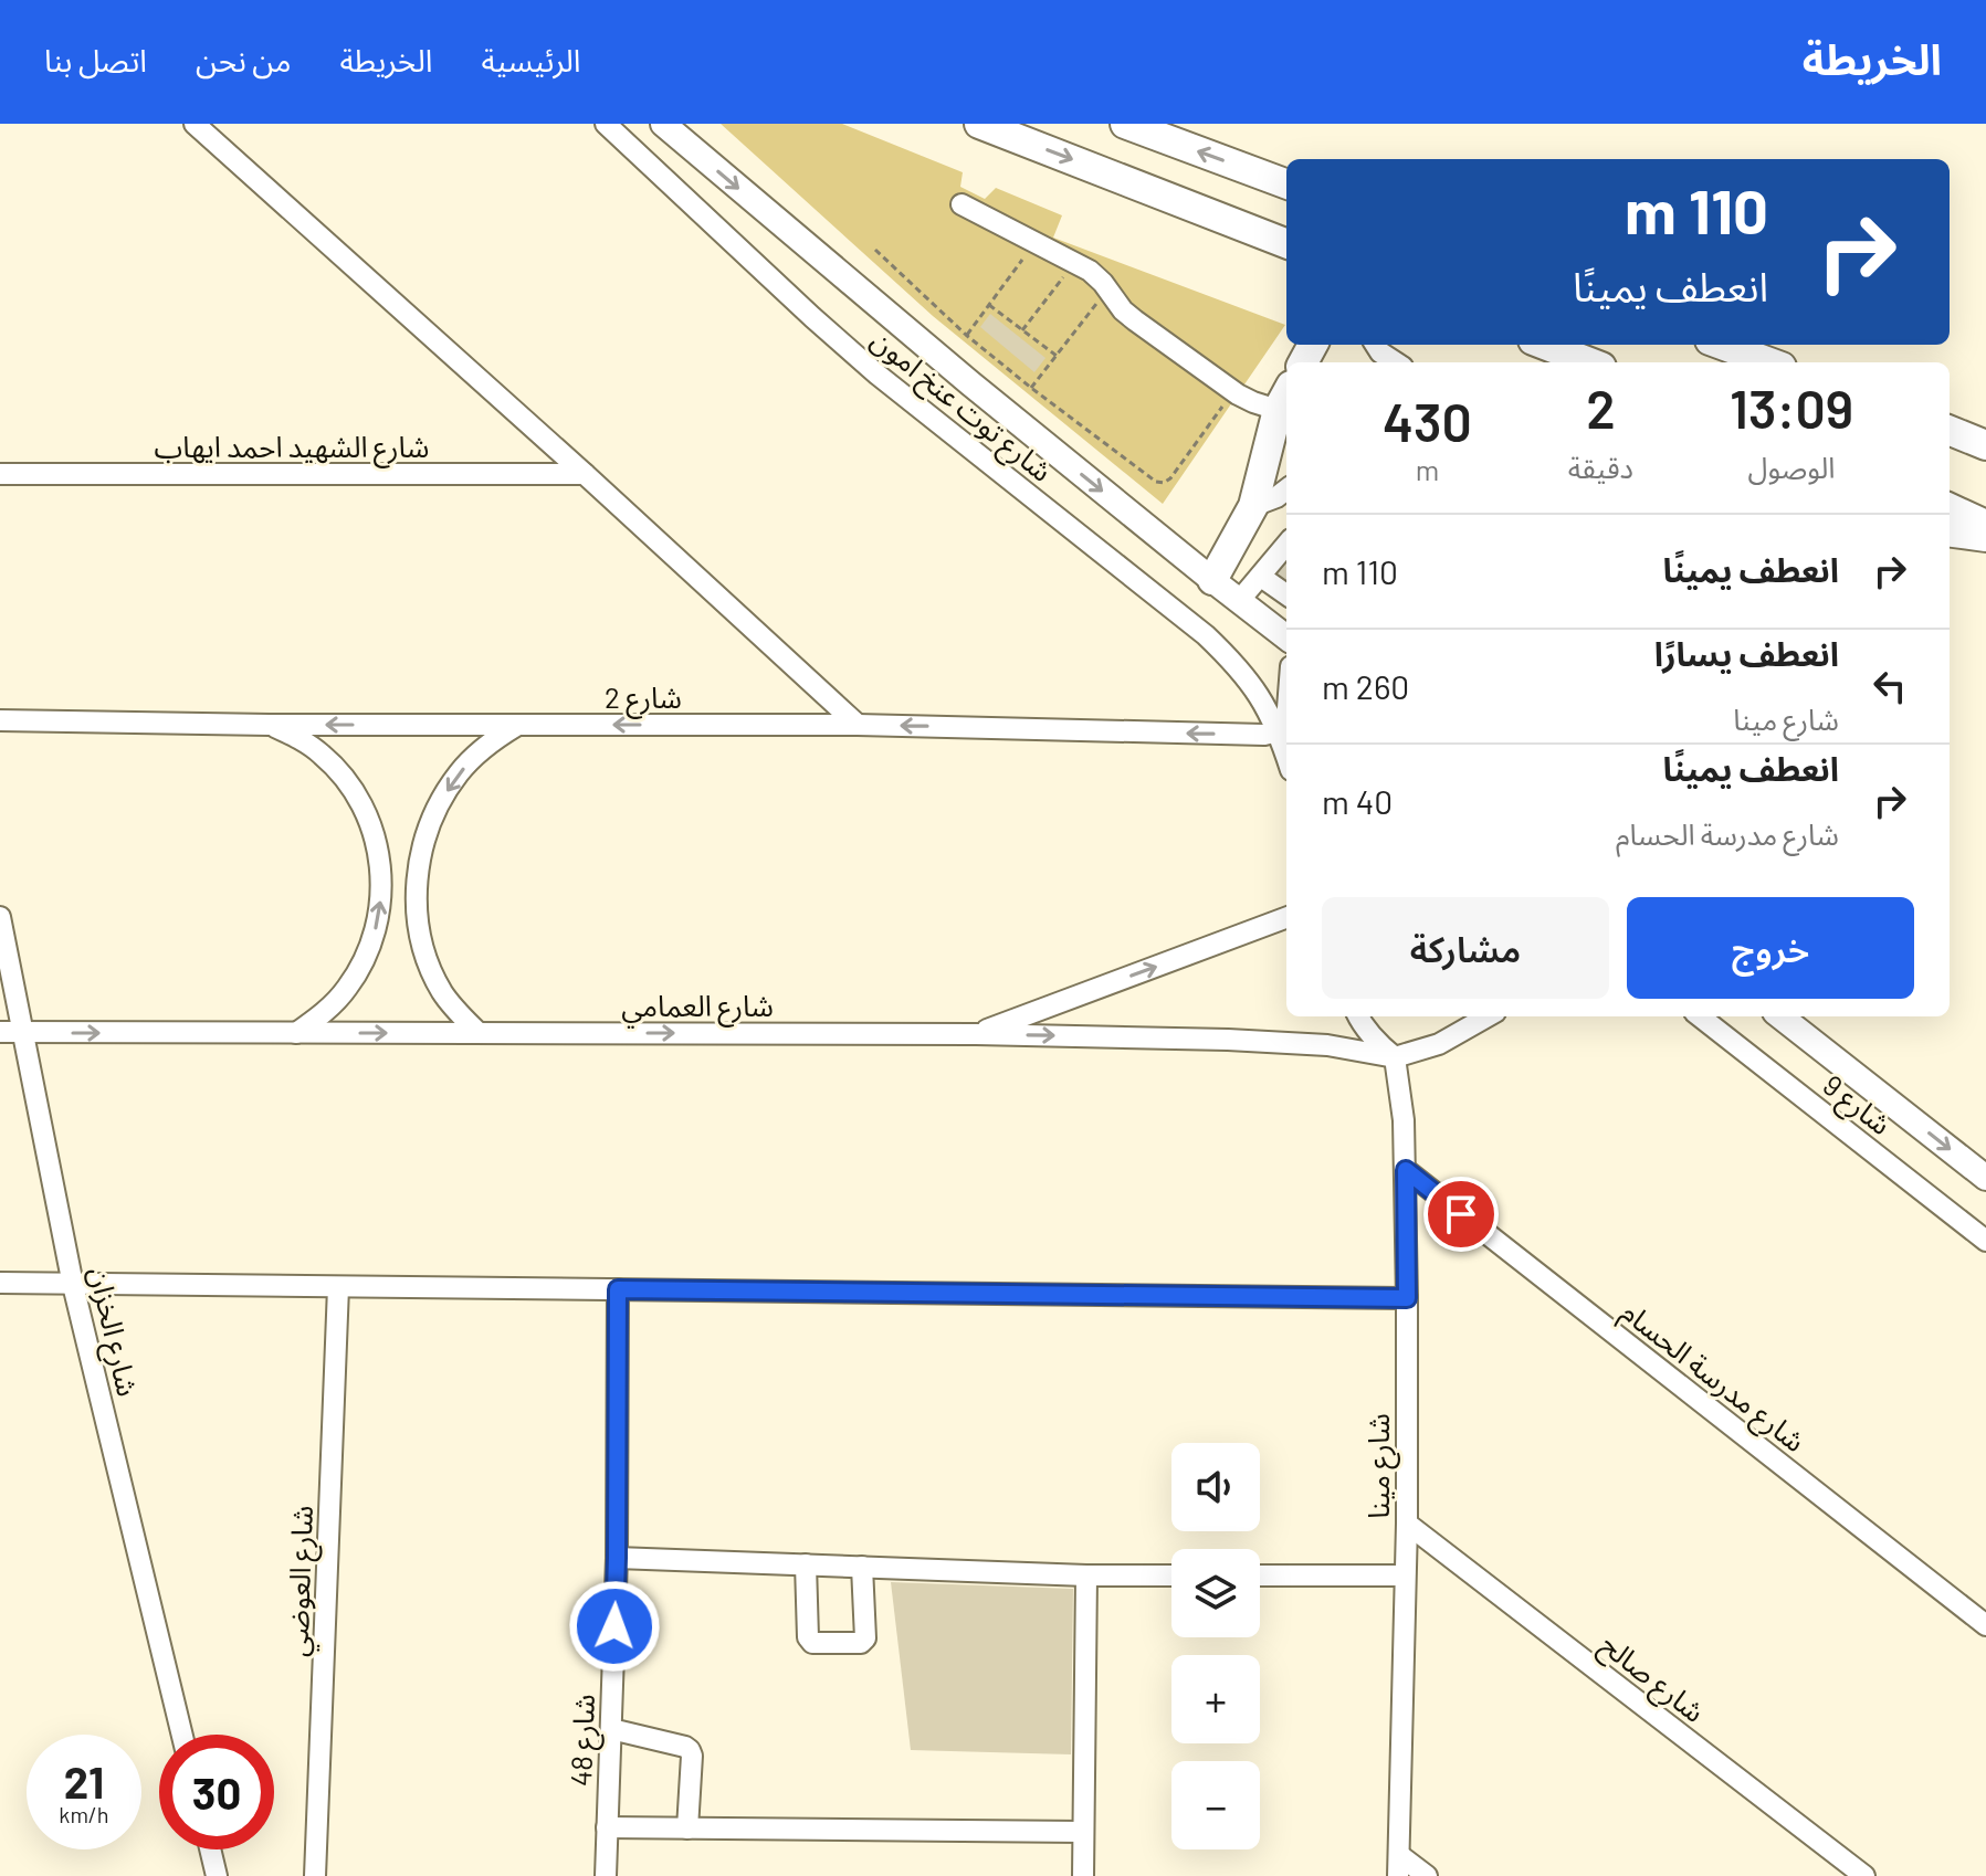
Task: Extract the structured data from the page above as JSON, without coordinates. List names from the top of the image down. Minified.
{"streets":{"street":["شارع توت عنخ امون","شارع الشهيد احمد ايهاب","شارع 2","شارع العمامي","شارع 9","شارع الخزان","شارع مدرسة الحسام","شارع مينا","شارع العوضي","شارع صالح","شارع 48"]},"crossings":[["شارع توت عنخ امون","شارع 2"],["شارع العمامي","شارع الخزان"],["شارع العمامي","شارع مينا"],["شارع مدرسة الحسام","شارع مينا"],["شارع مينا","شارع صالح"]],"one_way":["شارع 2","شارع العمامي"],"page":{"header":"الخريطة","nav":["الرئيسية","الخريطة","من نحن","اتصل بنا"],"turn":["110 m","انعطف يمينًا"],"eta":["13:09","الوصول","2","دقيقة","430","m"],"list":[{"name":"انعطف يمينًا","value":"110 m"},{"name":"انعطف يسارًا","note":"شارع مينا","value":"260 m"},{"name":"انعطف يمينًا","note":"شارع مدرسة الحسام","value":"40 m"}],"buttons":["خروج","مشاركة"],"map_buttons":["+","−"],"speed":"21 km/h","limit":"30"}}
